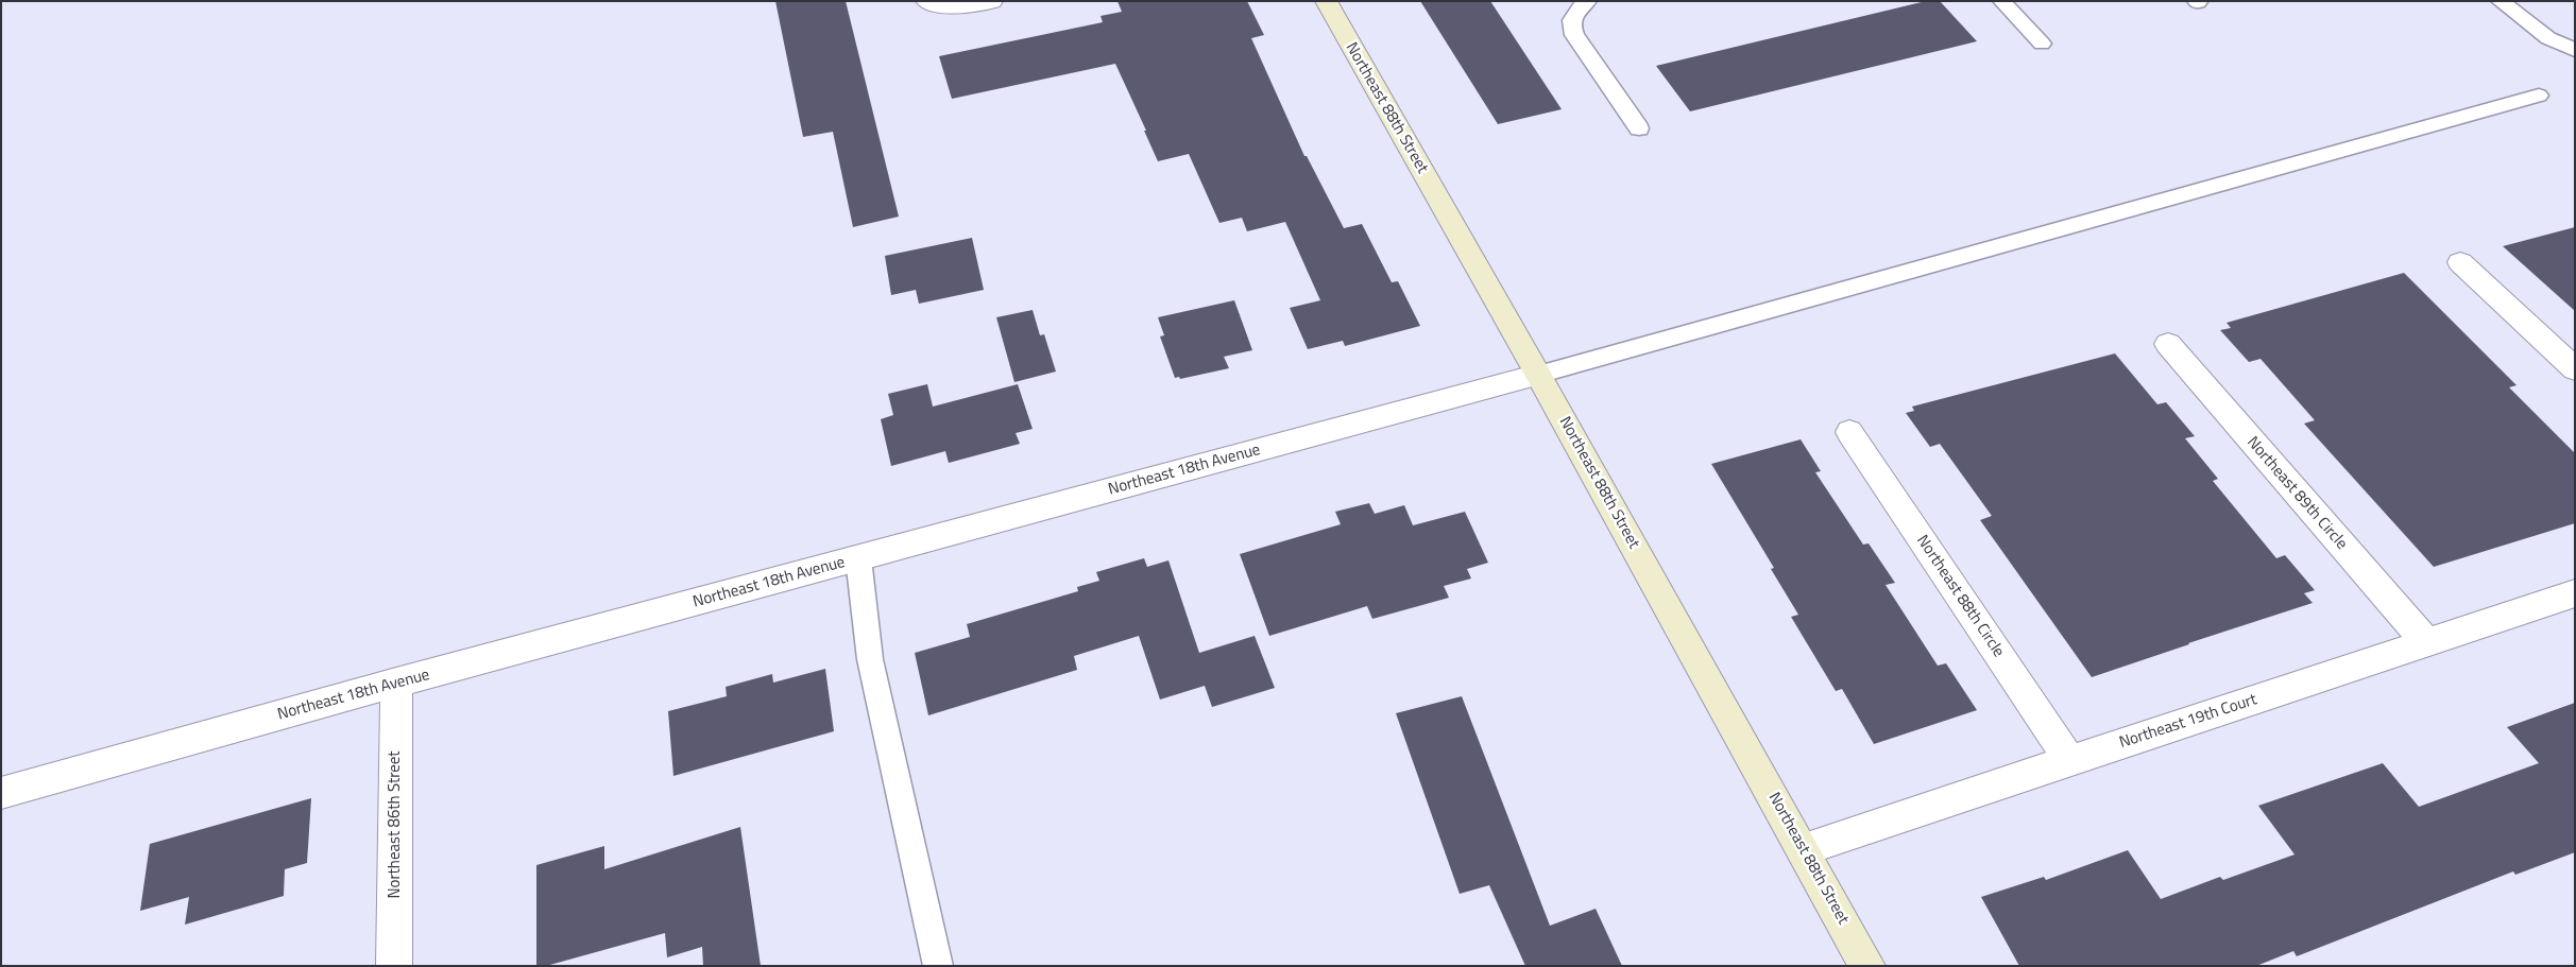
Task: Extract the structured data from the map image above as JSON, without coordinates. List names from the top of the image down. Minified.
{"streets":{"street":["Northeast 88th Street","Northeast 18th Avenue","Northeast 89th Circle","Northeast 88th Circle","Northeast 19th Court","Northeast 86th Street"]},"crossings":[["Northeast 88th Street","Northeast 18th Avenue"],["Northeast 88th Street","Northeast 19th Court"],["Northeast 18th Avenue","Northeast 86th Street"],["Northeast 89th Circle","Northeast 19th Court"],["Northeast 88th Circle","Northeast 19th Court"]]}
